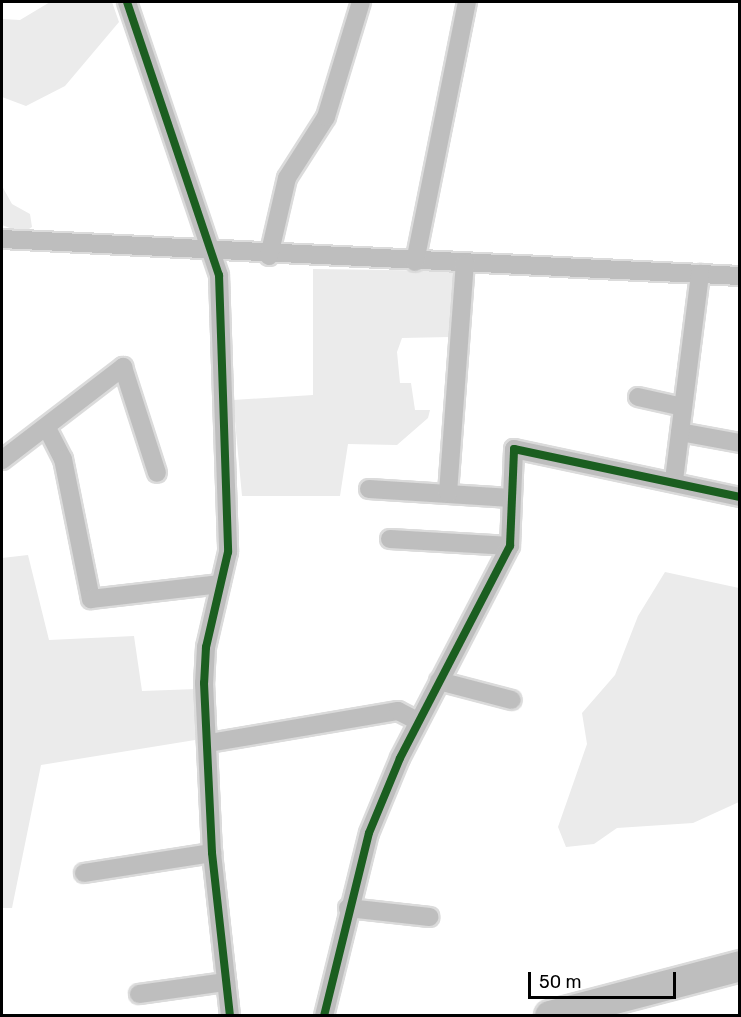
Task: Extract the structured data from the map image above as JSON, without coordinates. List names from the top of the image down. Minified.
{"scale_bar":"50 m"}
